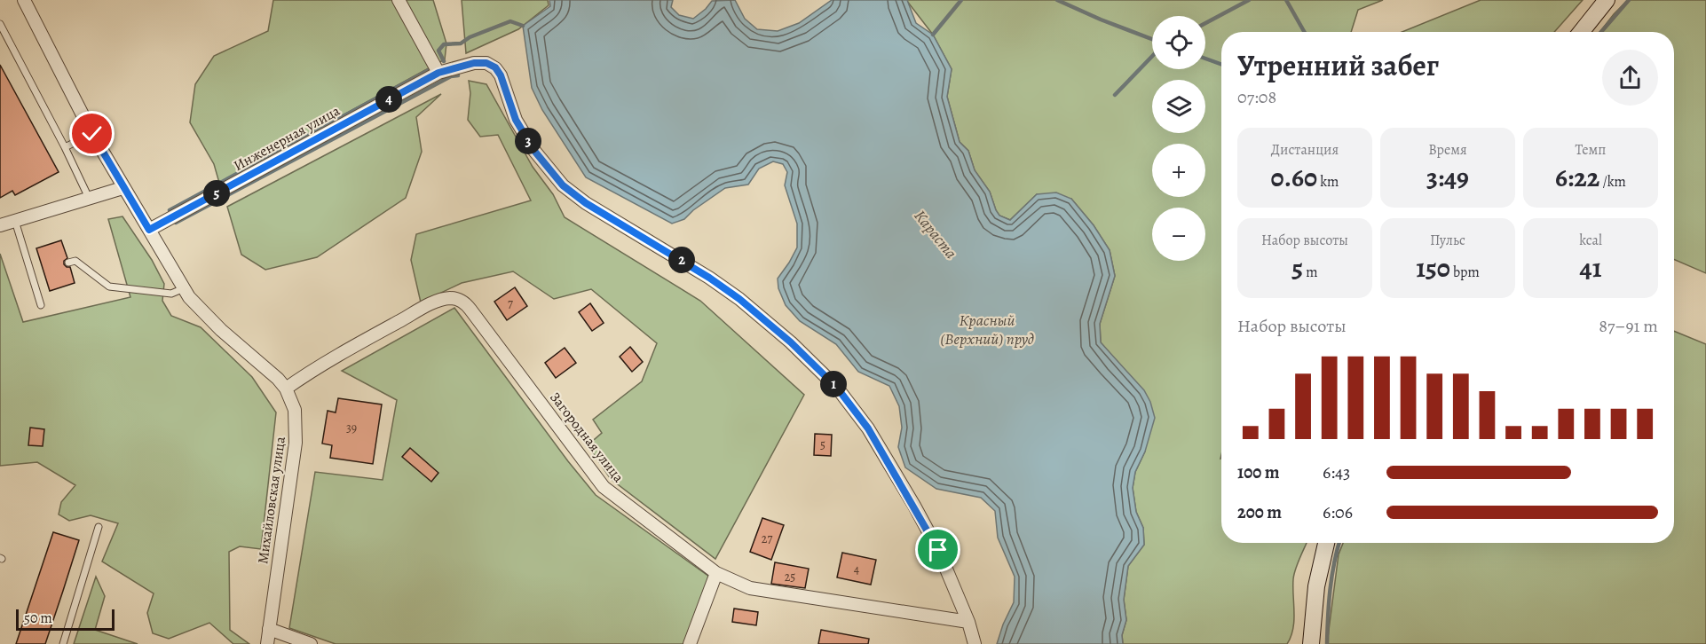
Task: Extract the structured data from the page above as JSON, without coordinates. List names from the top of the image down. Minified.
{"streets":{"street":["Инженерная улица","Загородная улица","Михайловская улица"]},"crossings":[["Инженерная улица","Загородная улица"],["Инженерная улица","Михайловская улица"],["Загородная улица","Михайловская улица"]],"water":["Караста","Красный (Верхний) пруд"],"house_numbers":["7","39","5","27","4","25"],"scale_bar":"50 m","page":{"map_buttons":["+","−"],"heading":["Утренний забег","07:08"],"pins":["4","3","5","2","1"],"stats":[["Дистанция","0.60 km"],["Время","3:49"],["Темп","6:22 /km"],["Набор высоты","5 m"],["Пульс","150 bpm"],["kcal","41"]],"chart":["Набор высоты","87–91 m"],"list":[{"name":"100 m","note":"6:43"},{"name":"200 m","note":"6:06"}],"scale":"50 m"}}
